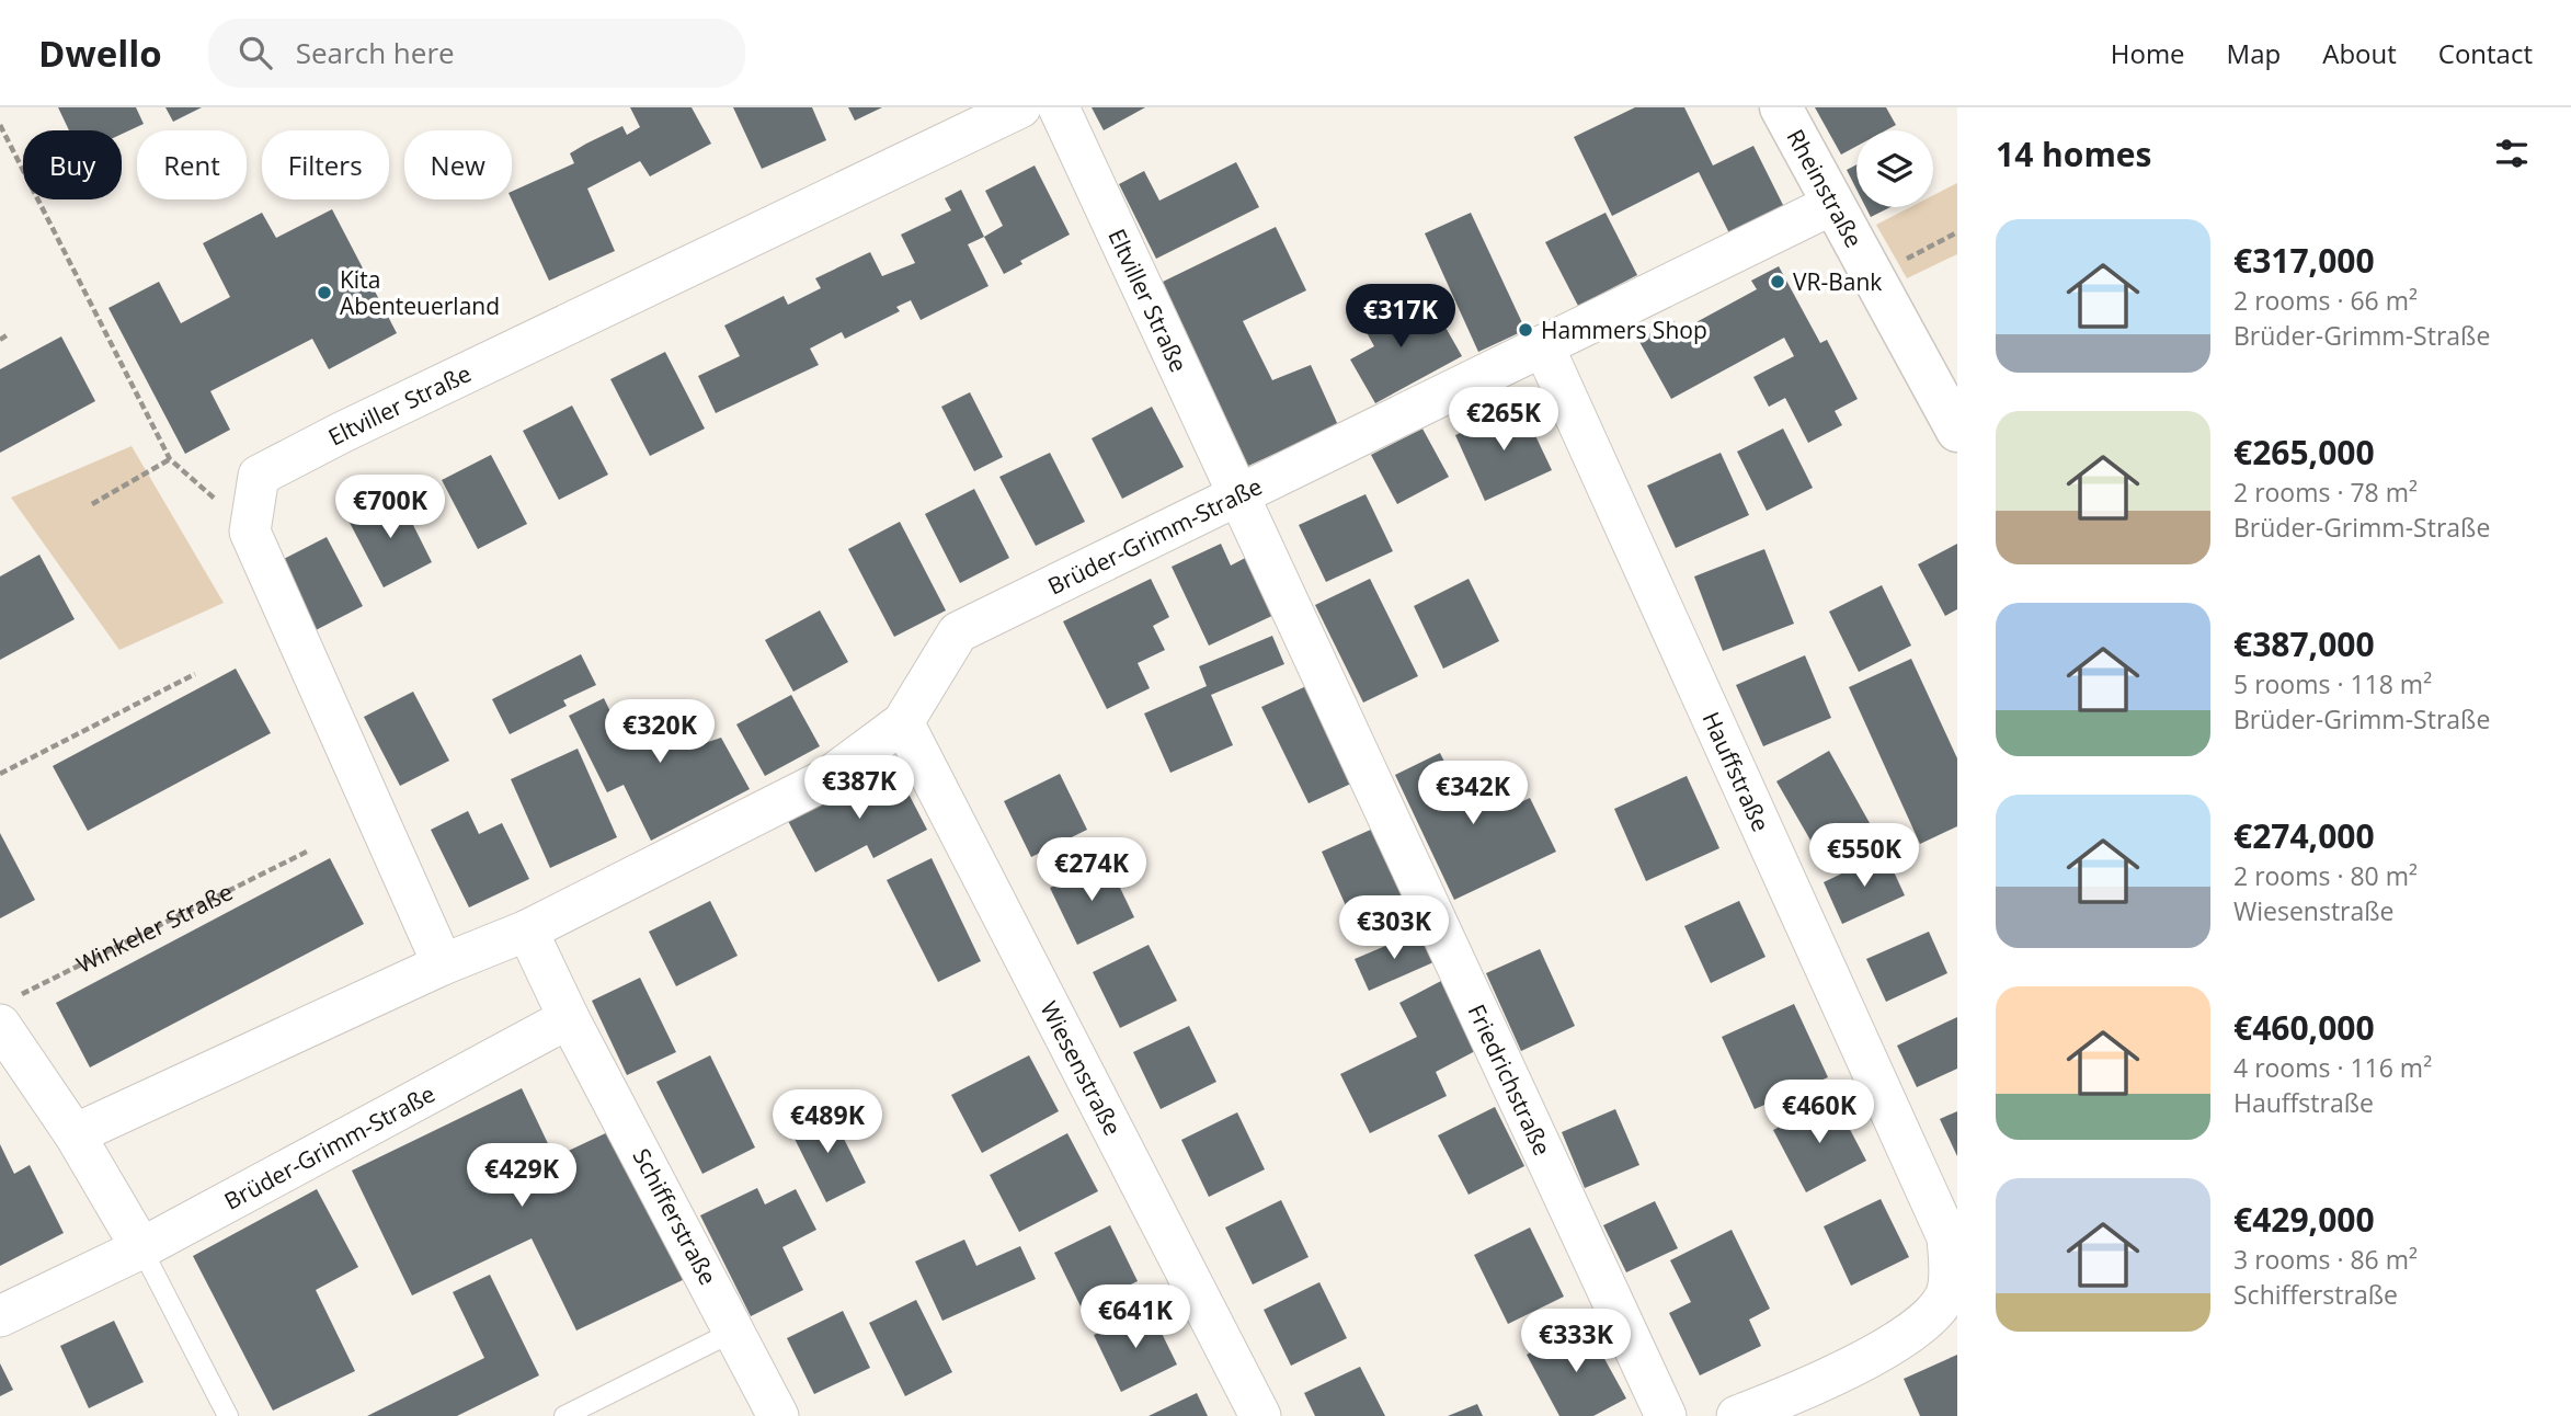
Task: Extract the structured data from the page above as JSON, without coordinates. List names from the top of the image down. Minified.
{"streets":{"street":["Rheinstraße","Eltviller Straße","Brüder-Grimm-Straße","Hauffstraße","Wiesenstraße","Friedrichstraße","Schifferstraße"],"path":["Winkeler Straße"]},"crossings":[["Rheinstraße","Brüder-Grimm-Straße"],["Eltviller Straße","Brüder-Grimm-Straße"],["Eltviller Straße","Friedrichstraße"],["Brüder-Grimm-Straße","Hauffstraße"],["Brüder-Grimm-Straße","Wiesenstraße"],["Brüder-Grimm-Straße","Friedrichstraße"],["Brüder-Grimm-Straße","Schifferstraße"]],"places":["VR-Bank","Kita Abenteuerland","Hammers Shop"],"page":{"header":"Dwello","search":"Search here","nav":["Home","Map","About","Contact"],"heading":"14 homes","chip":["Buy","Rent","Filters","New"],"list":[{"name":"€317,000","note":"2 rooms · 66 m² · Brüder-Grimm-Straße"},{"name":"€265,000","note":"2 rooms · 78 m² · Brüder-Grimm-Straße"},{"name":"€387,000","note":"5 rooms · 118 m² · Brüder-Grimm-Straße"},{"name":"€274,000","note":"2 rooms · 80 m² · Wiesenstraße"},{"name":"€460,000","note":"4 rooms · 116 m² · Hauffstraße"},{"name":"€429,000","note":"3 rooms · 86 m² · Schifferstraße"}],"price":["€317K","€265K","€700K","€320K","€387K","€342K","€550K","€274K","€303K","€460K","€489K","€429K","€641K","€333K"]}}
